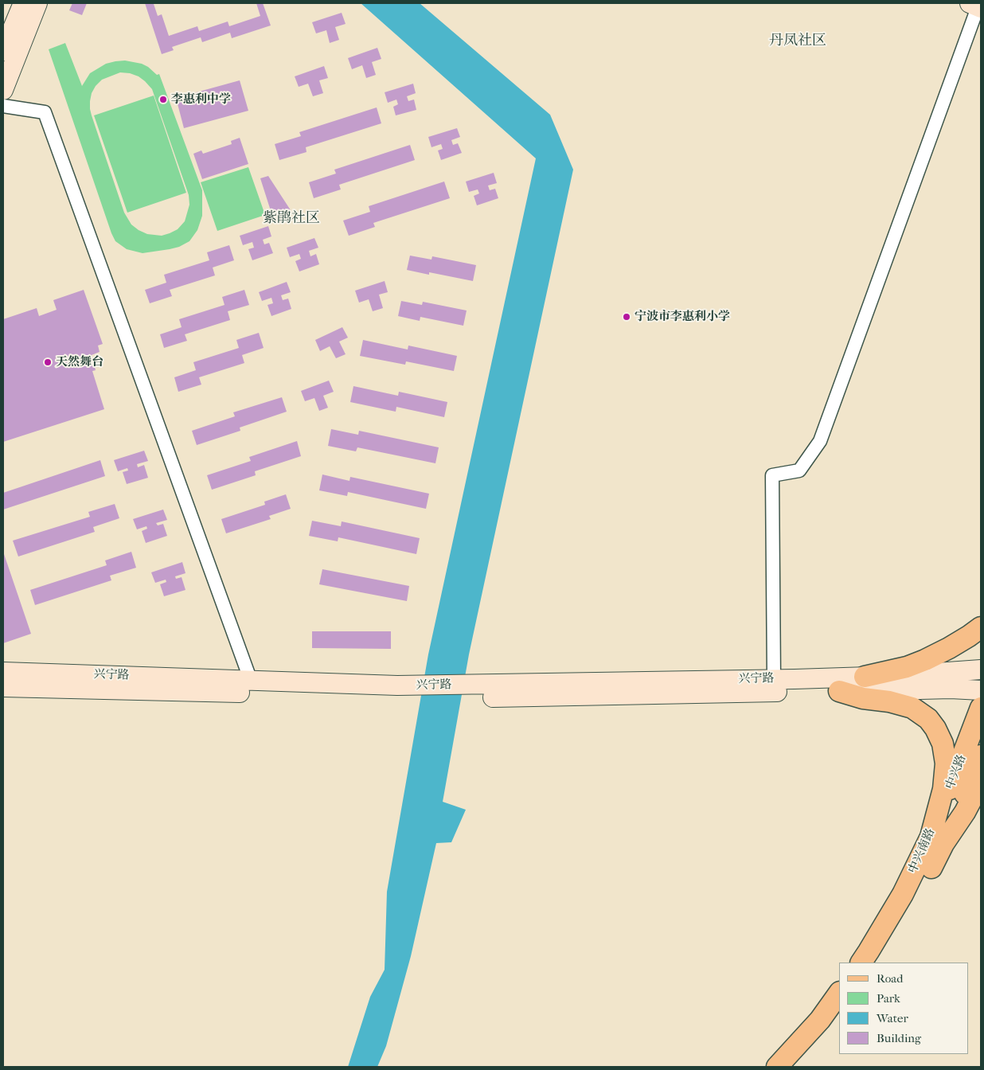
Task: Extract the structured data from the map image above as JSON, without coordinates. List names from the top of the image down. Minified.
{"streets":{"main road":["兴宁路","中兴路","中兴南路"]},"crossings":[["兴宁路","中兴南路"],["中兴路","中兴南路"]],"districts":["丹凤社区","紫鹃社区"],"places":["李惠利中学","宁波市李惠利小学","天然舞台"],"legend":["Road","Park","Water","Building"]}
